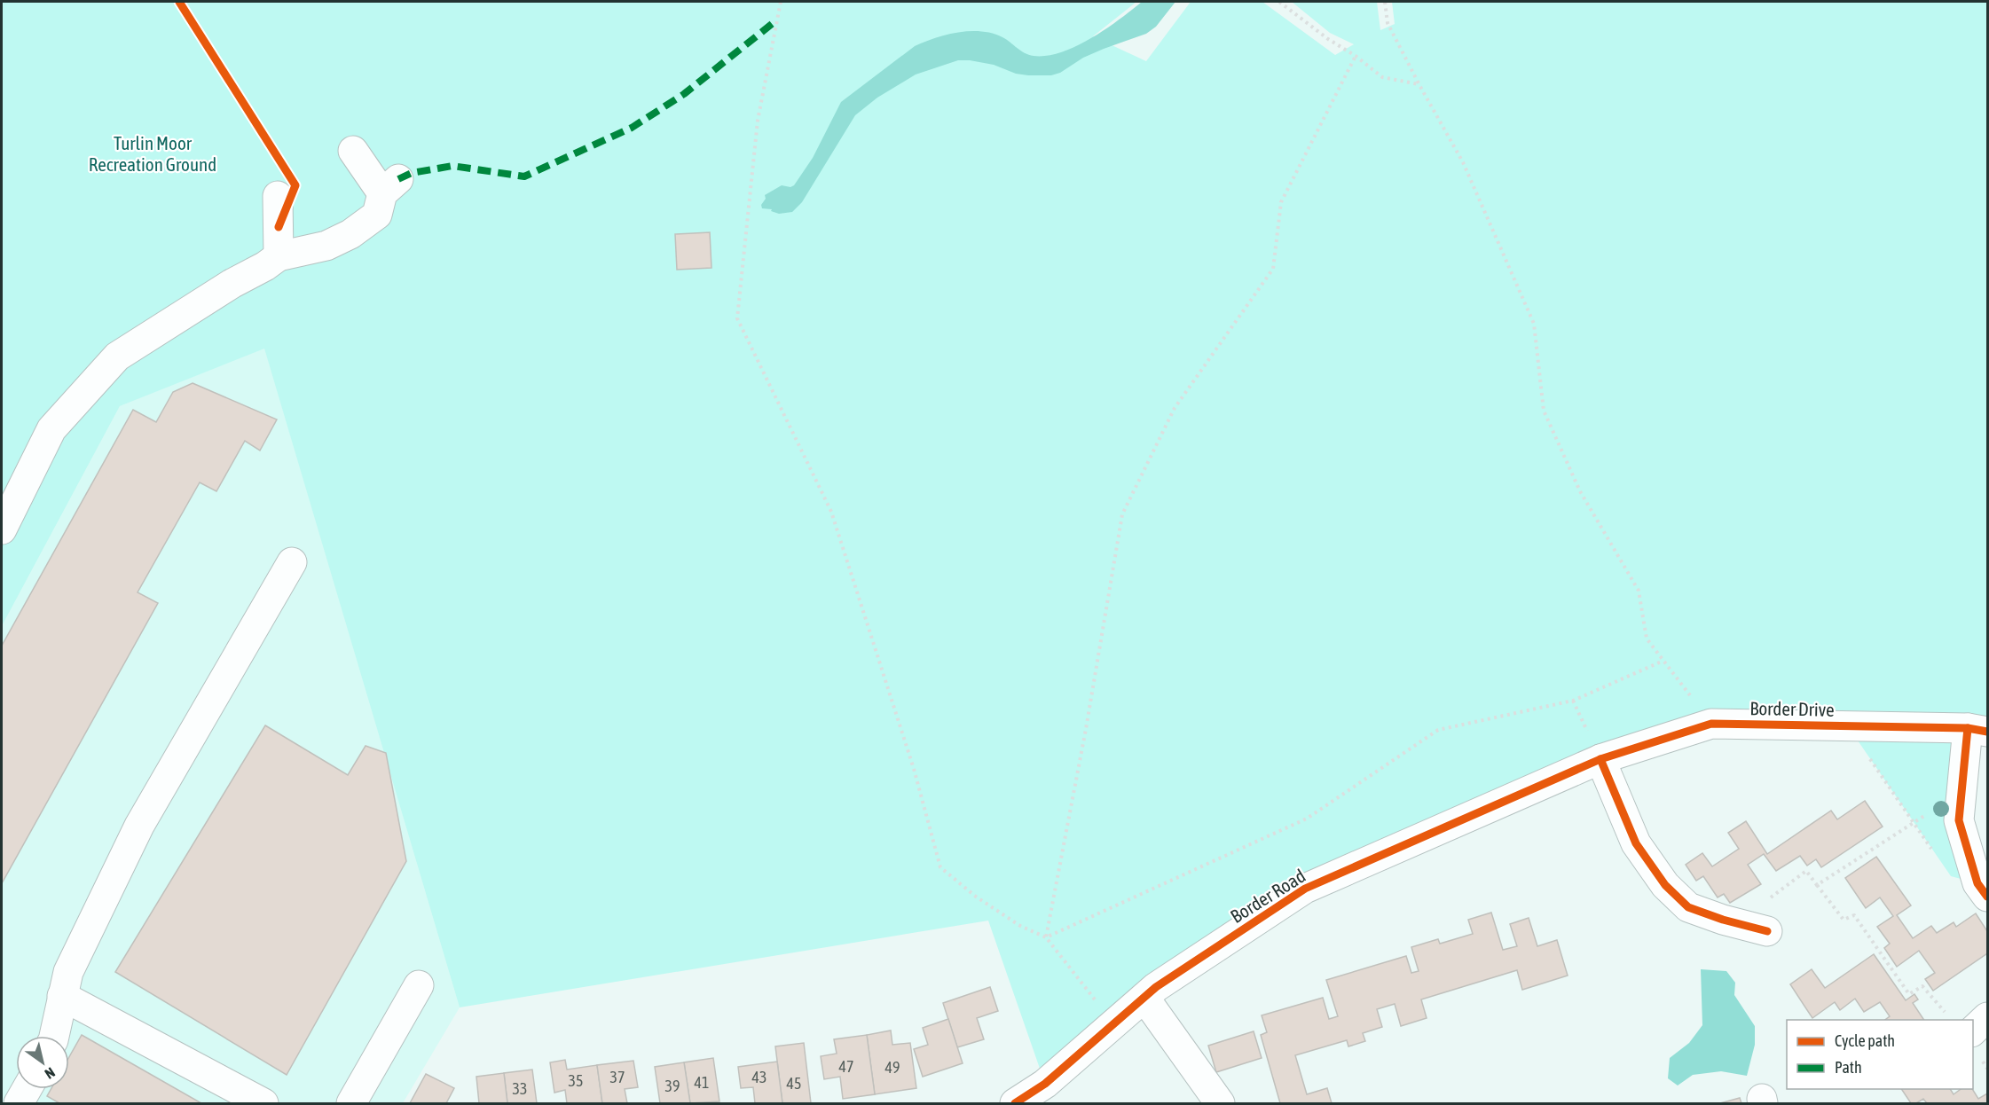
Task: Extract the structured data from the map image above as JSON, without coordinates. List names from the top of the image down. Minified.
{"streets":{"street":["Border Drive","Border Road"]},"crossings":[["Border Drive","Border Road"]],"parks":["Turlin Moor Recreation Ground"],"house_numbers":["47","49","37","43","35","41","45","39","33"],"legend":["Cycle path","Path"],"north":"bottom right"}
